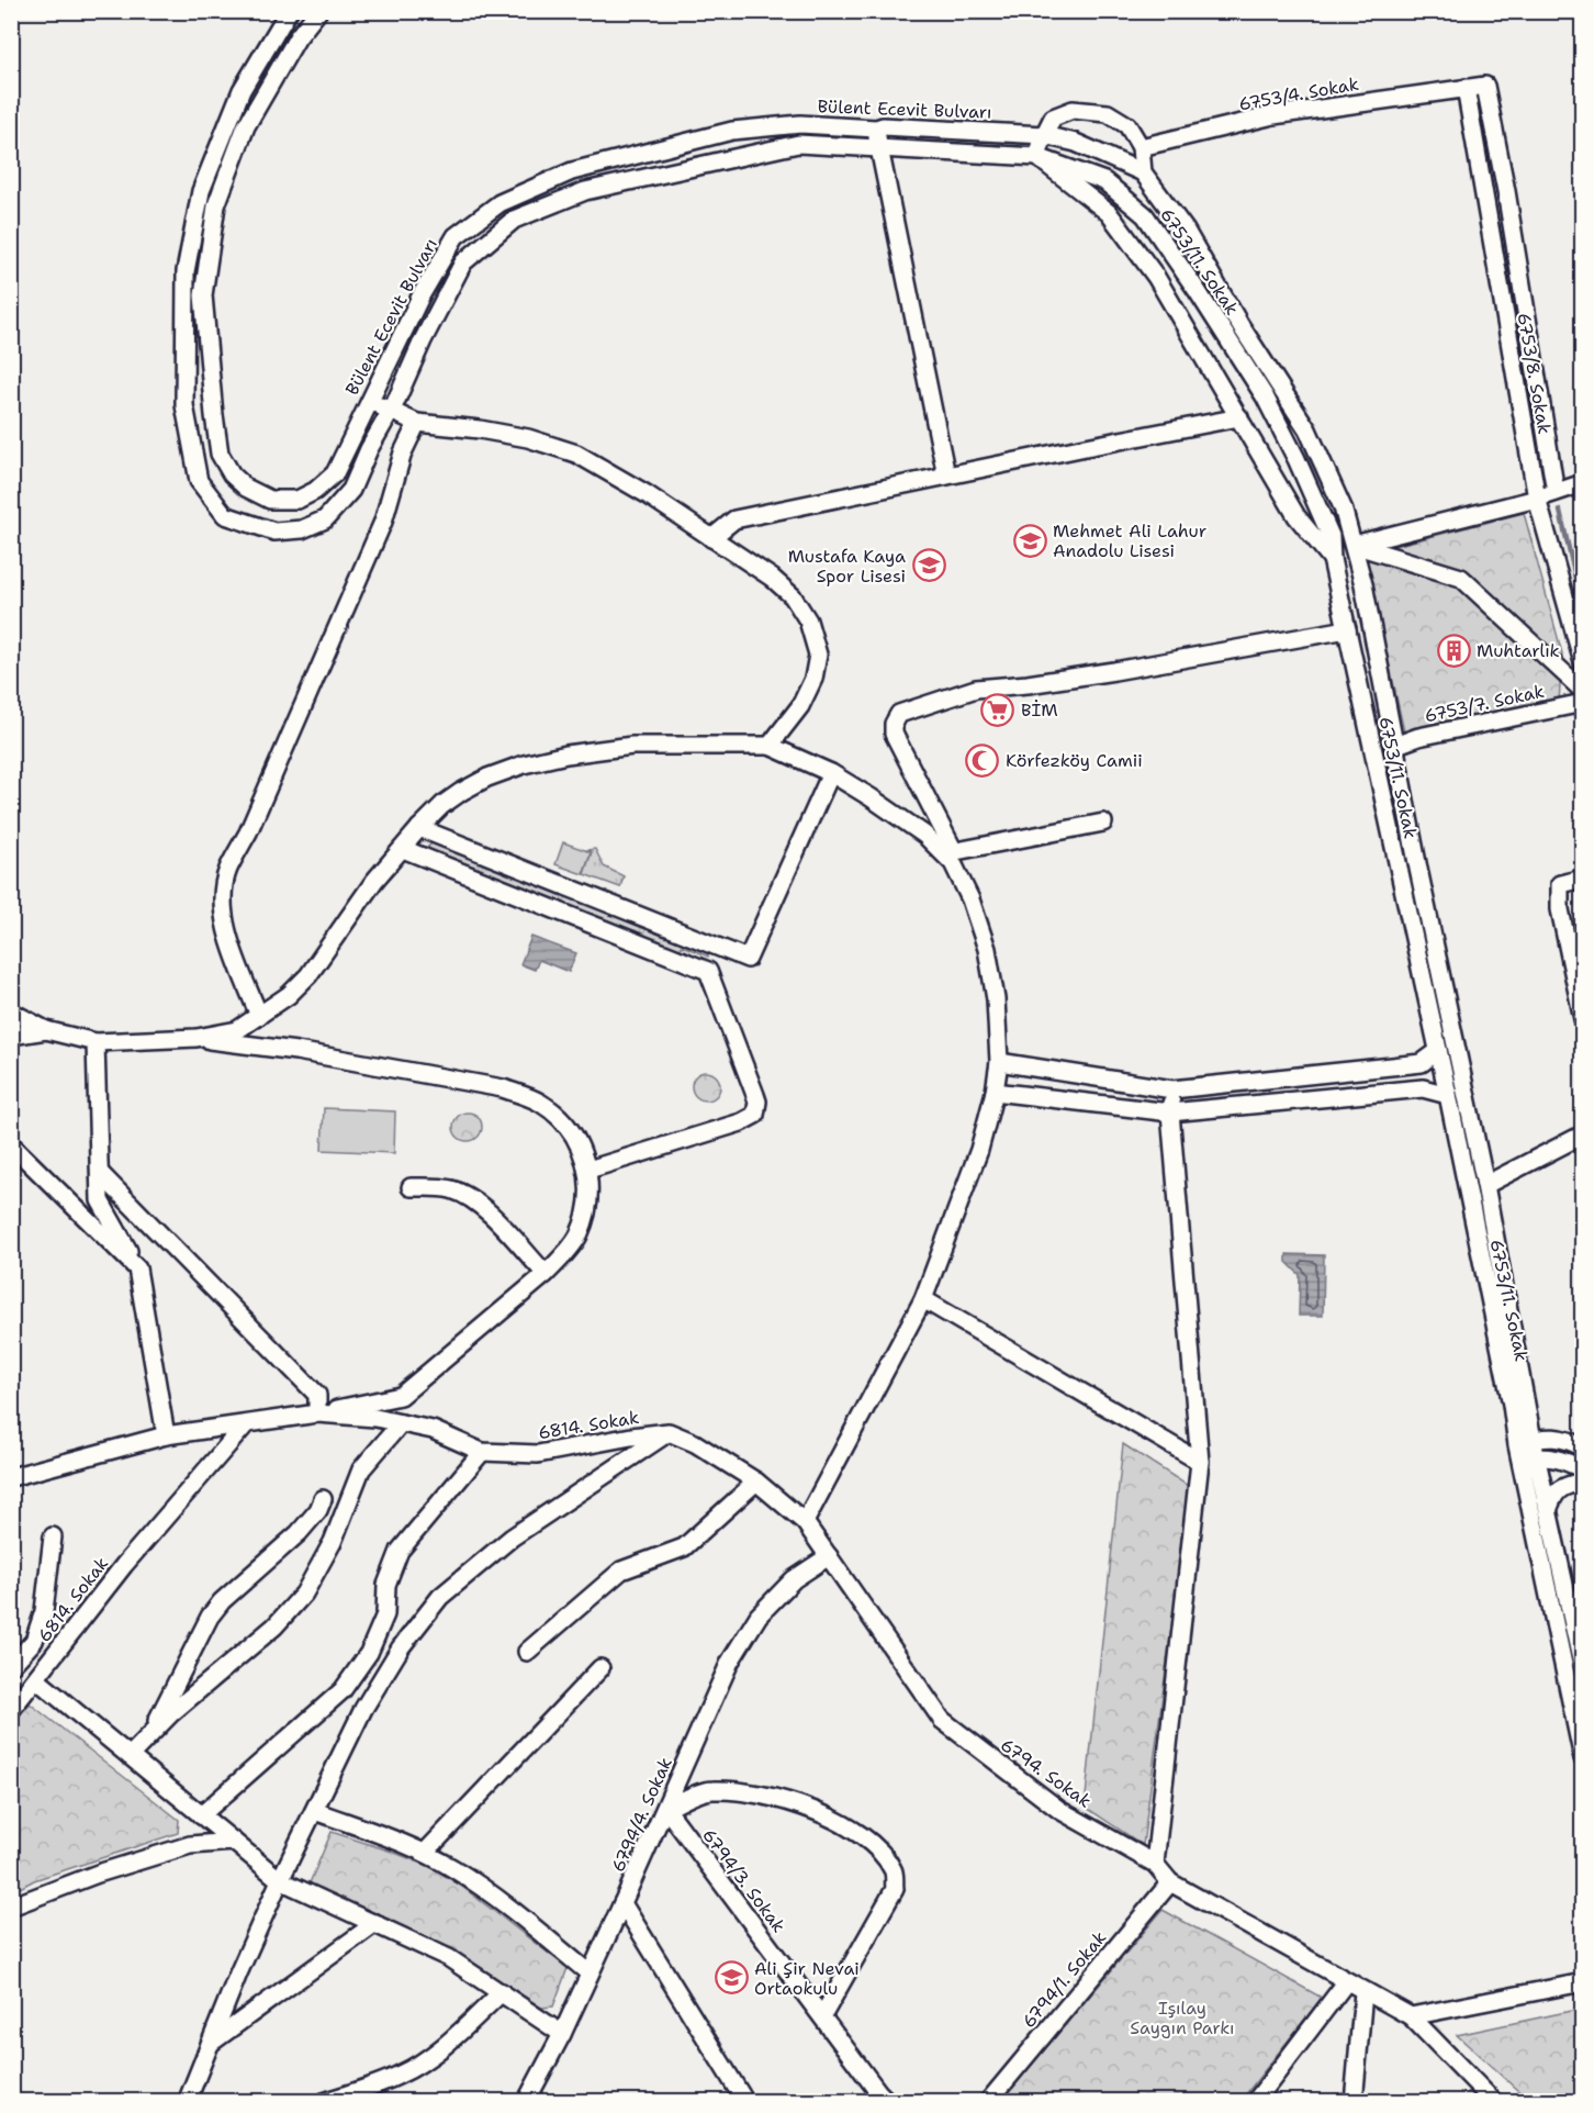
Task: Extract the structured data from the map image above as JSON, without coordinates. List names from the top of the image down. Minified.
{"streets":{"street":["6753/4. Sokak","Bülent Ecevit Bulvarı","6753/11. Sokak","6753/8. Sokak","6753/7. Sokak","6814. Sokak","6794. Sokak","6794/4. Sokak","6794/3. Sokak","6794/1. Sokak"]},"crossings":[["6753/4. Sokak","6753/8. Sokak"],["Bülent Ecevit Bulvarı","6753/11. Sokak"],["6753/11. Sokak","6753/7. Sokak"],["6814. Sokak","6794. Sokak"],["6794. Sokak","6794/4. Sokak"],["6794. Sokak","6794/1. Sokak"],["6794/4. Sokak","6794/3. Sokak"]],"parks":["Işılay Saygın Parkı"],"places":{"school or university":["Mehmet Ali Lahur Anadolu Lisesi","Mustafa Kaya Spor Lisesi","Ali Şir Nevai Ortaokulu"],"building":["Muhtarlık"],"supermarket":["BİM"],"mosque":["Körfezköy Camii"]}}
